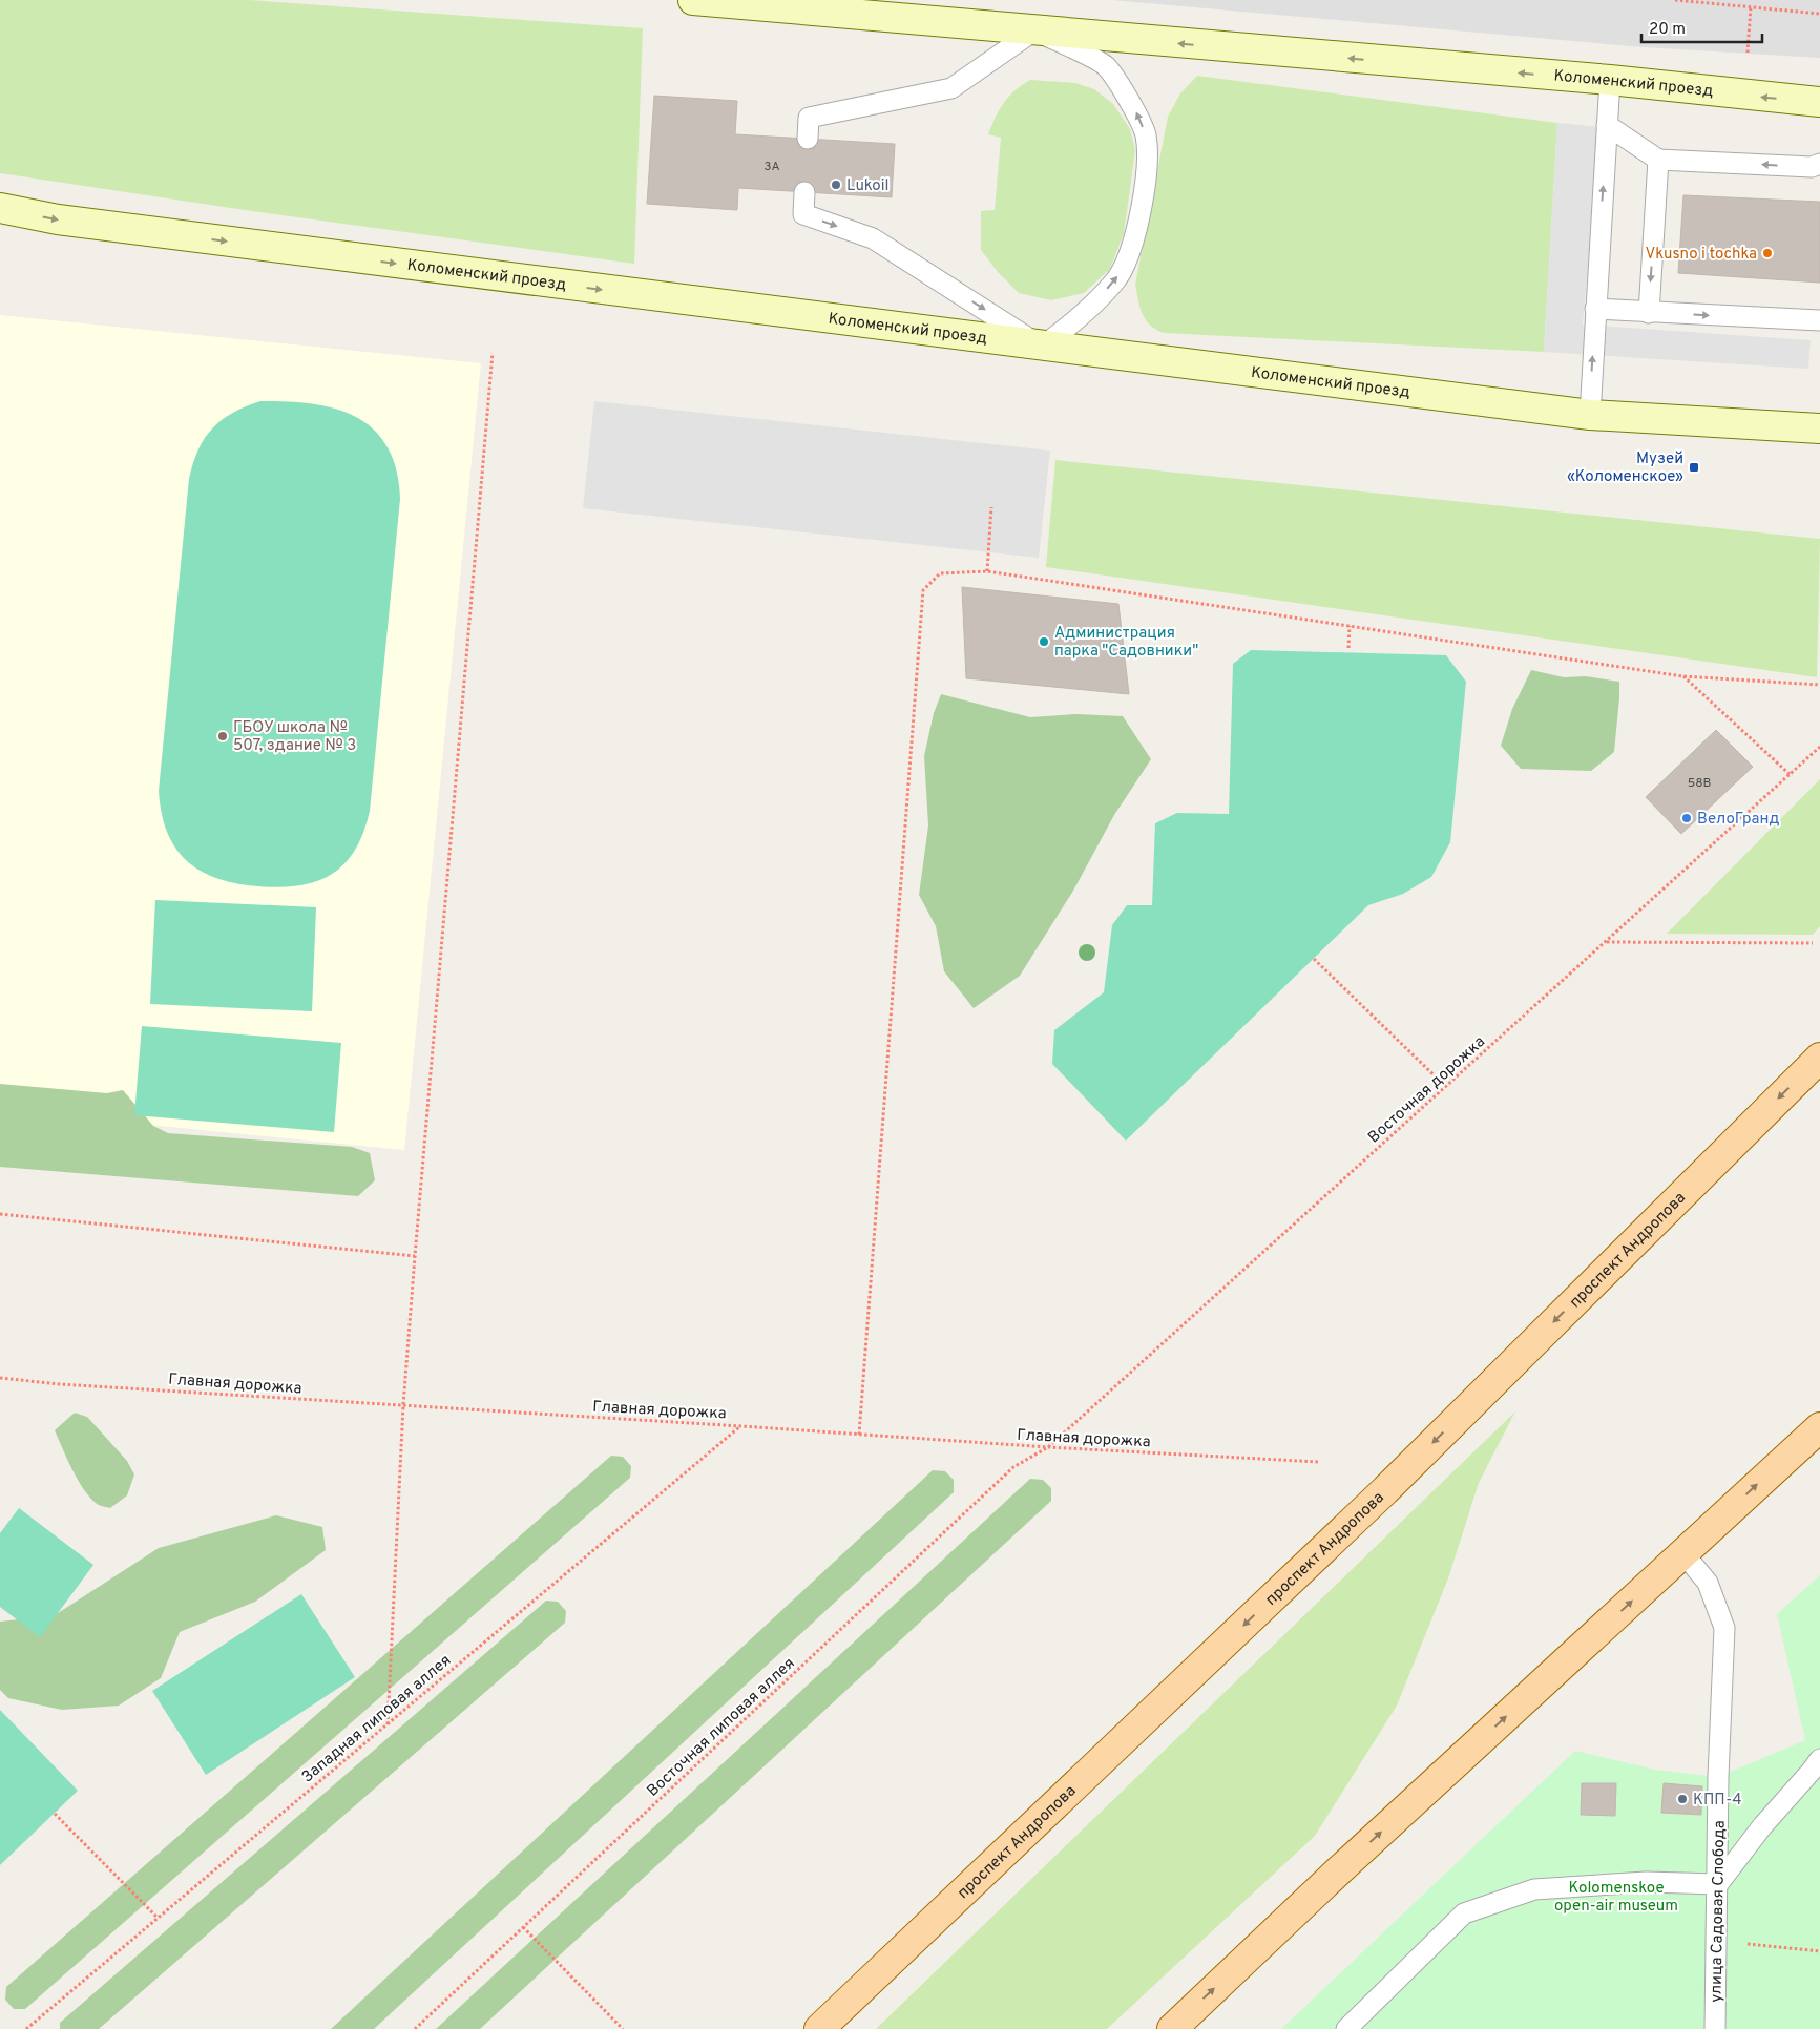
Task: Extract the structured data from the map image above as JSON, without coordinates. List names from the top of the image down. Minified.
{"streets":{"main road":["Коломенский проезд","проспект Андропова"],"lane":["улица Садовая Слобода"],"path":["Восточная дорожка","Главная дорожка","Западная липовая аллея","Восточная липовая аллея"]},"crossings":[["Восточная дорожка","Главная дорожка"],["Восточная дорожка","Восточная липовая аллея"],["Главная дорожка","Западная липовая аллея"],["Главная дорожка","Восточная липовая аллея"]],"parks":["Kolomenskoe open-air museum"],"places":{"other":["Lukoil","Vkusno i tochka","Администрация парка \"Садовники\"","ГБОУ школа № 507, здание № 3","ВелоГранд","КПП-4"],"transit":["Музей «Коломенское»"]},"house_numbers":["3А","58В"],"scale_bar":"20 m"}
